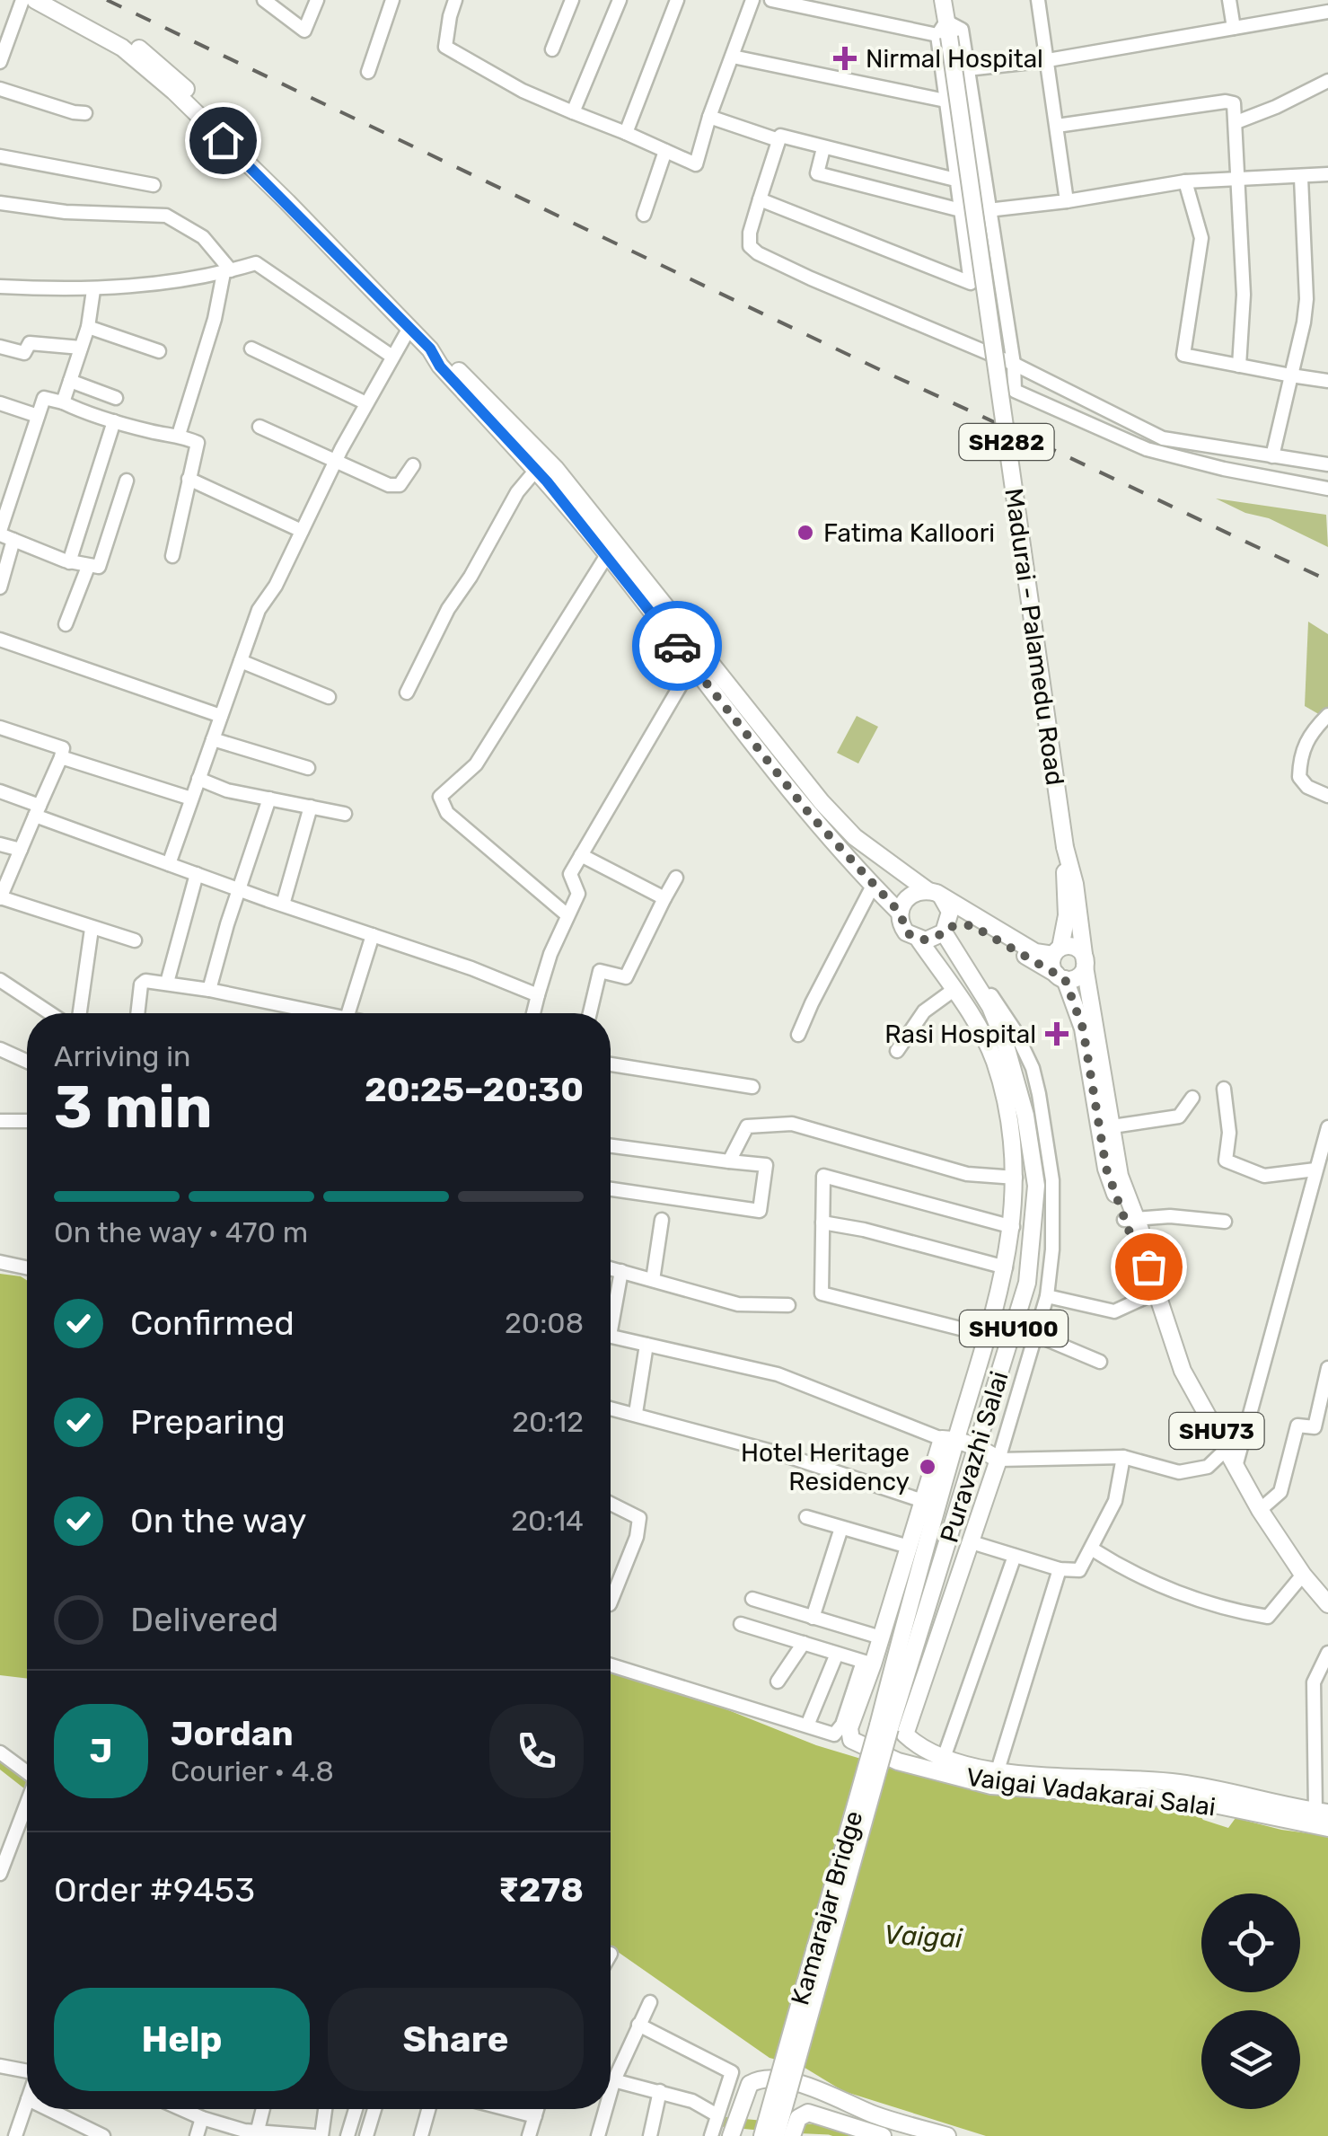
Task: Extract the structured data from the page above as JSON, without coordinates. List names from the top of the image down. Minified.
{"streets":{"main road":["SH282","Madurai - Palamedu Road","SHU100","SHU73","Puravazhi Salai","Vaigai Vadakarai Salai","Kamarajar Bridge"]},"crossings":[["Madurai - Palamedu Road","SHU73"],["SHU100","Puravazhi Salai"],["Puravazhi Salai","Vaigai Vadakarai Salai"],["Puravazhi Salai","Kamarajar Bridge"]],"water":["Vaigai"],"places":{"health":["Nirmal Hospital","Rasi Hospital"],"other":["Fatima Kalloori","Hotel Heritage Residency"]},"page":{"heading":["3 min","Arriving in","20:25–20:30"],"panel":["Jordan","Courier · 4.8","Order #9453","₹278"],"bar":"On the way · 470 m","list":[["Confirmed","20:08"],["Preparing","20:12"],["On the way","20:14"],"Delivered"],"round":"J","buttons":["Help","Share"]}}
